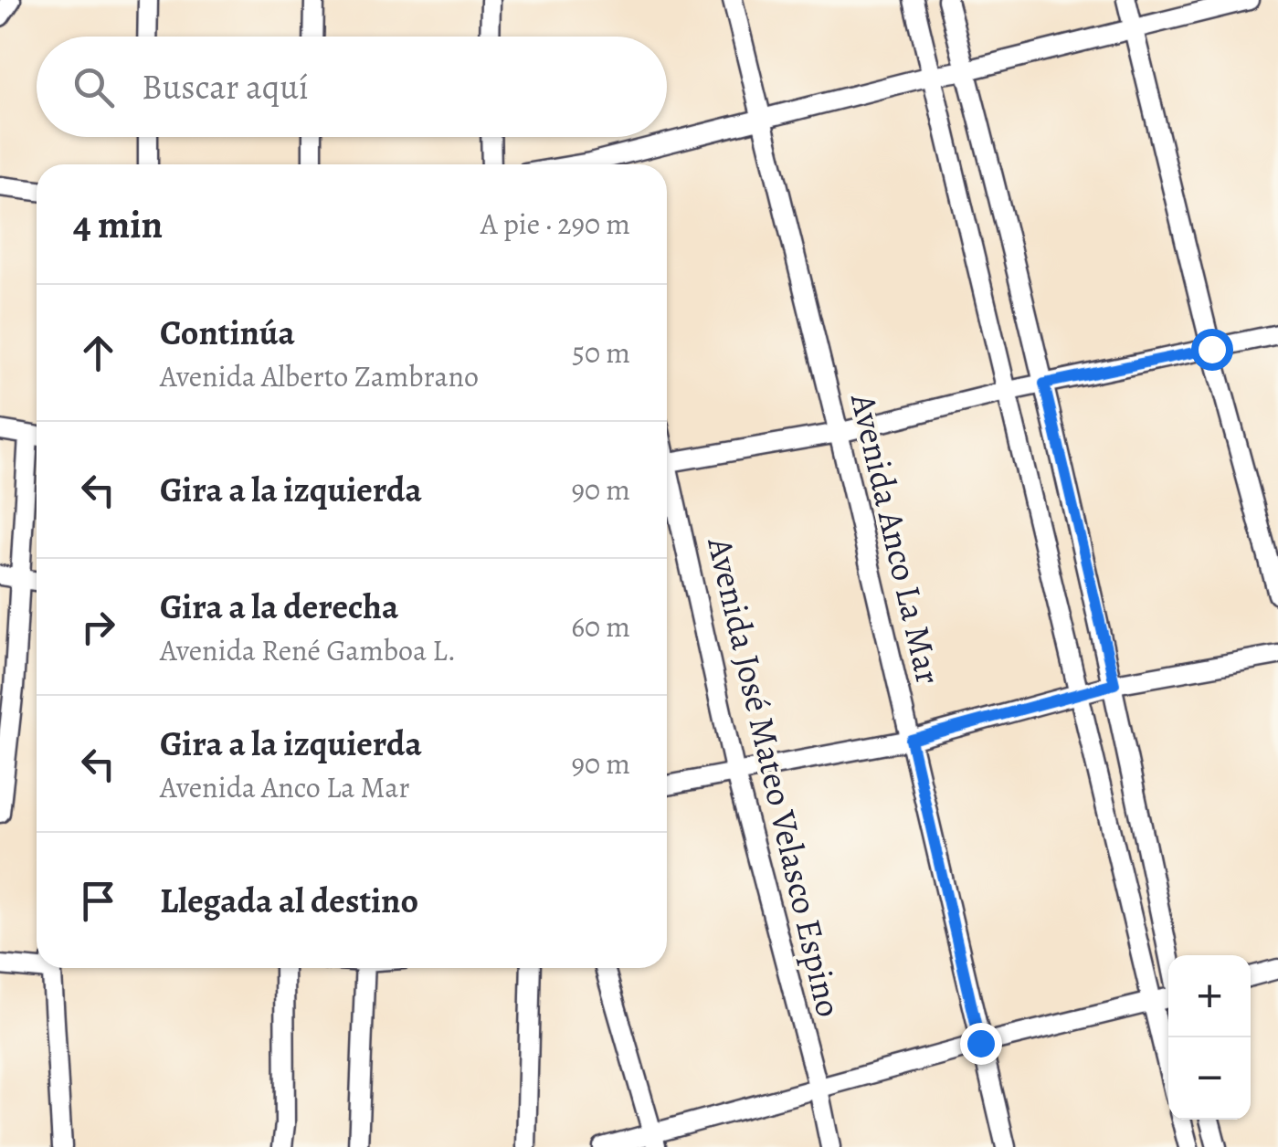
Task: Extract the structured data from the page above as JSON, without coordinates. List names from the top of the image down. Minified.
{"streets":{"street":["Avenida Anco La Mar","Avenida José Mateo Velasco Espino"]},"page":{"search":"Buscar aquí","heading":["4 min","A pie · 290 m"],"list":[["Continúa","Avenida Alberto Zambrano","50 m"],["Gira a la izquierda","90 m"],["Gira a la derecha","Avenida René Gamboa L.","60 m"],["Gira a la izquierda","Avenida Anco La Mar","90 m"],"Llegada al destino"],"map_buttons":["+","−"]}}
